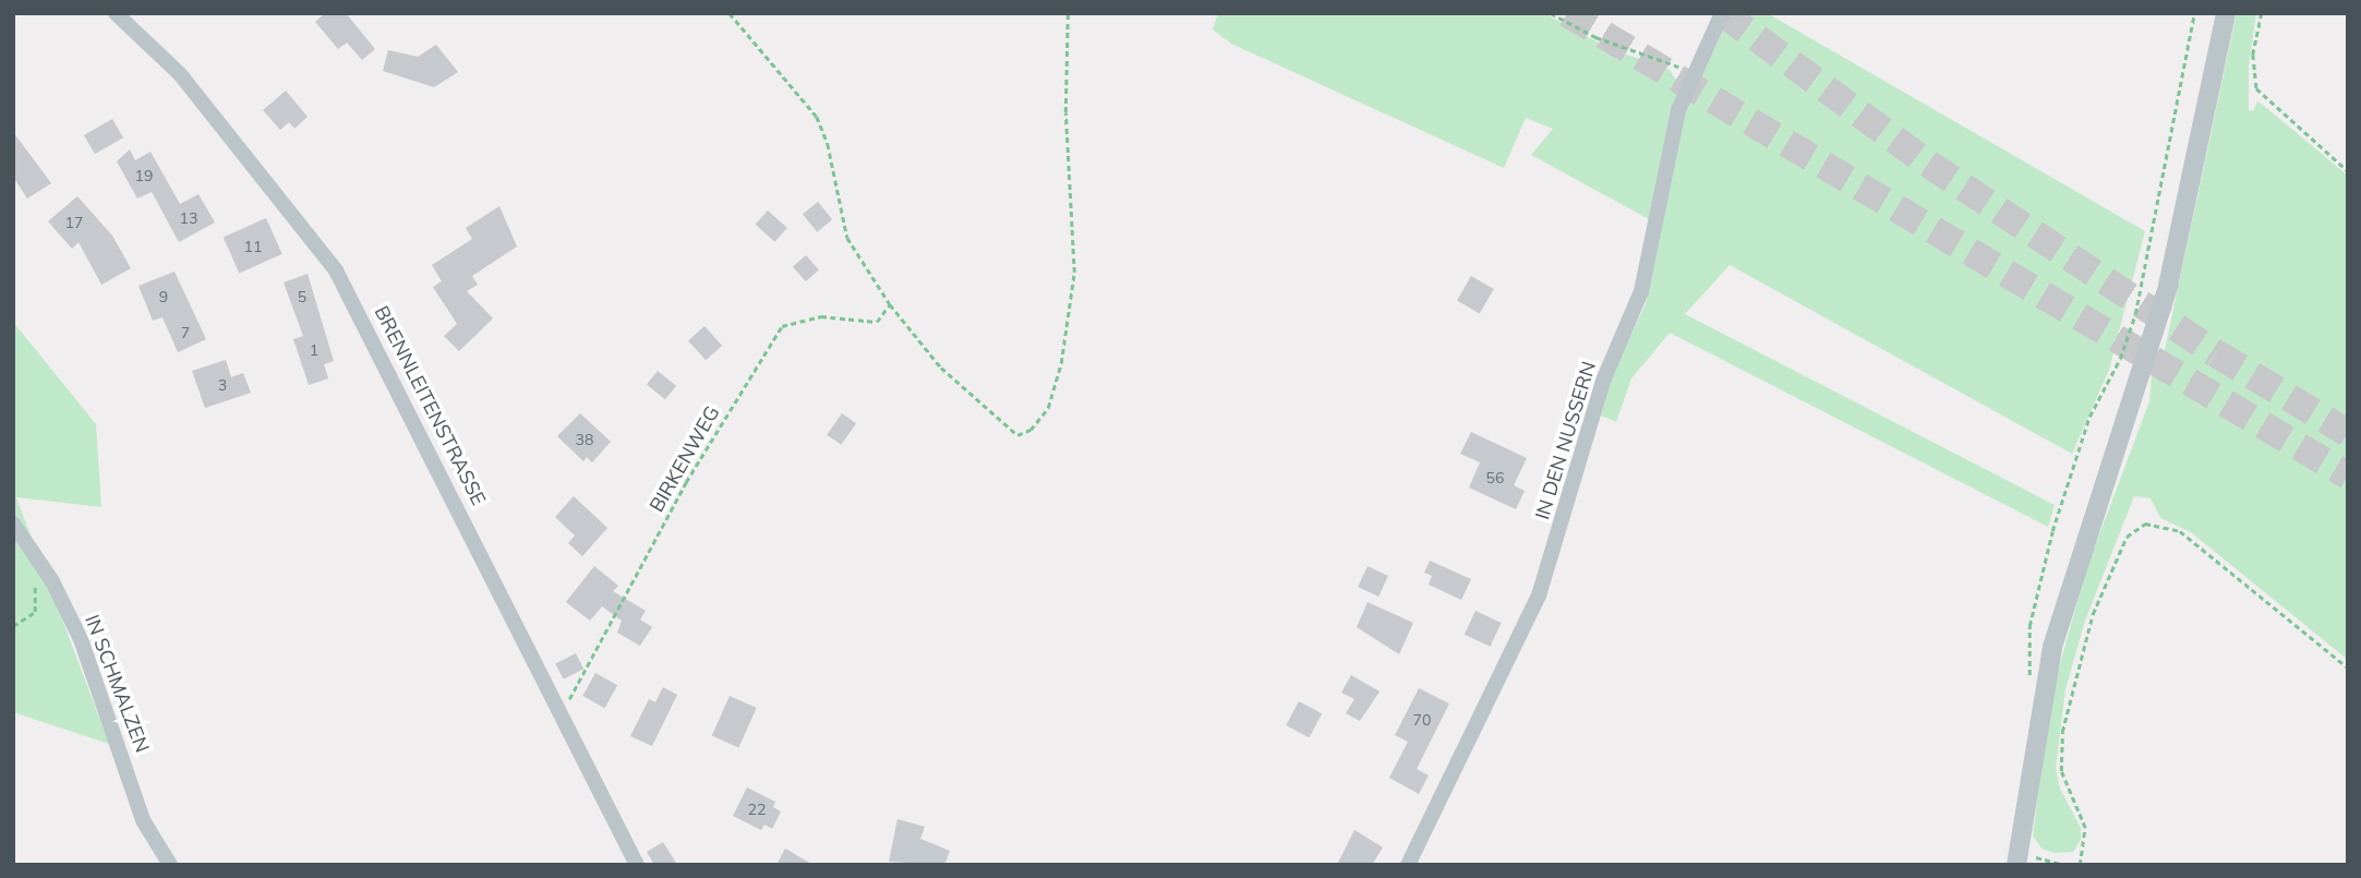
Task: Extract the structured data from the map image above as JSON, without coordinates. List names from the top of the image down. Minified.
{"streets":{"street":["BRENNLEITENSTRASSE","IN DEN NUSSERN","IN SCHMALZEN"],"path":["BIRKENWEG"]},"crossings":[["BRENNLEITENSTRASSE","BIRKENWEG"]],"house_numbers":["19","13","17","11","9","5","7","1","3","38","56","70","22"]}
